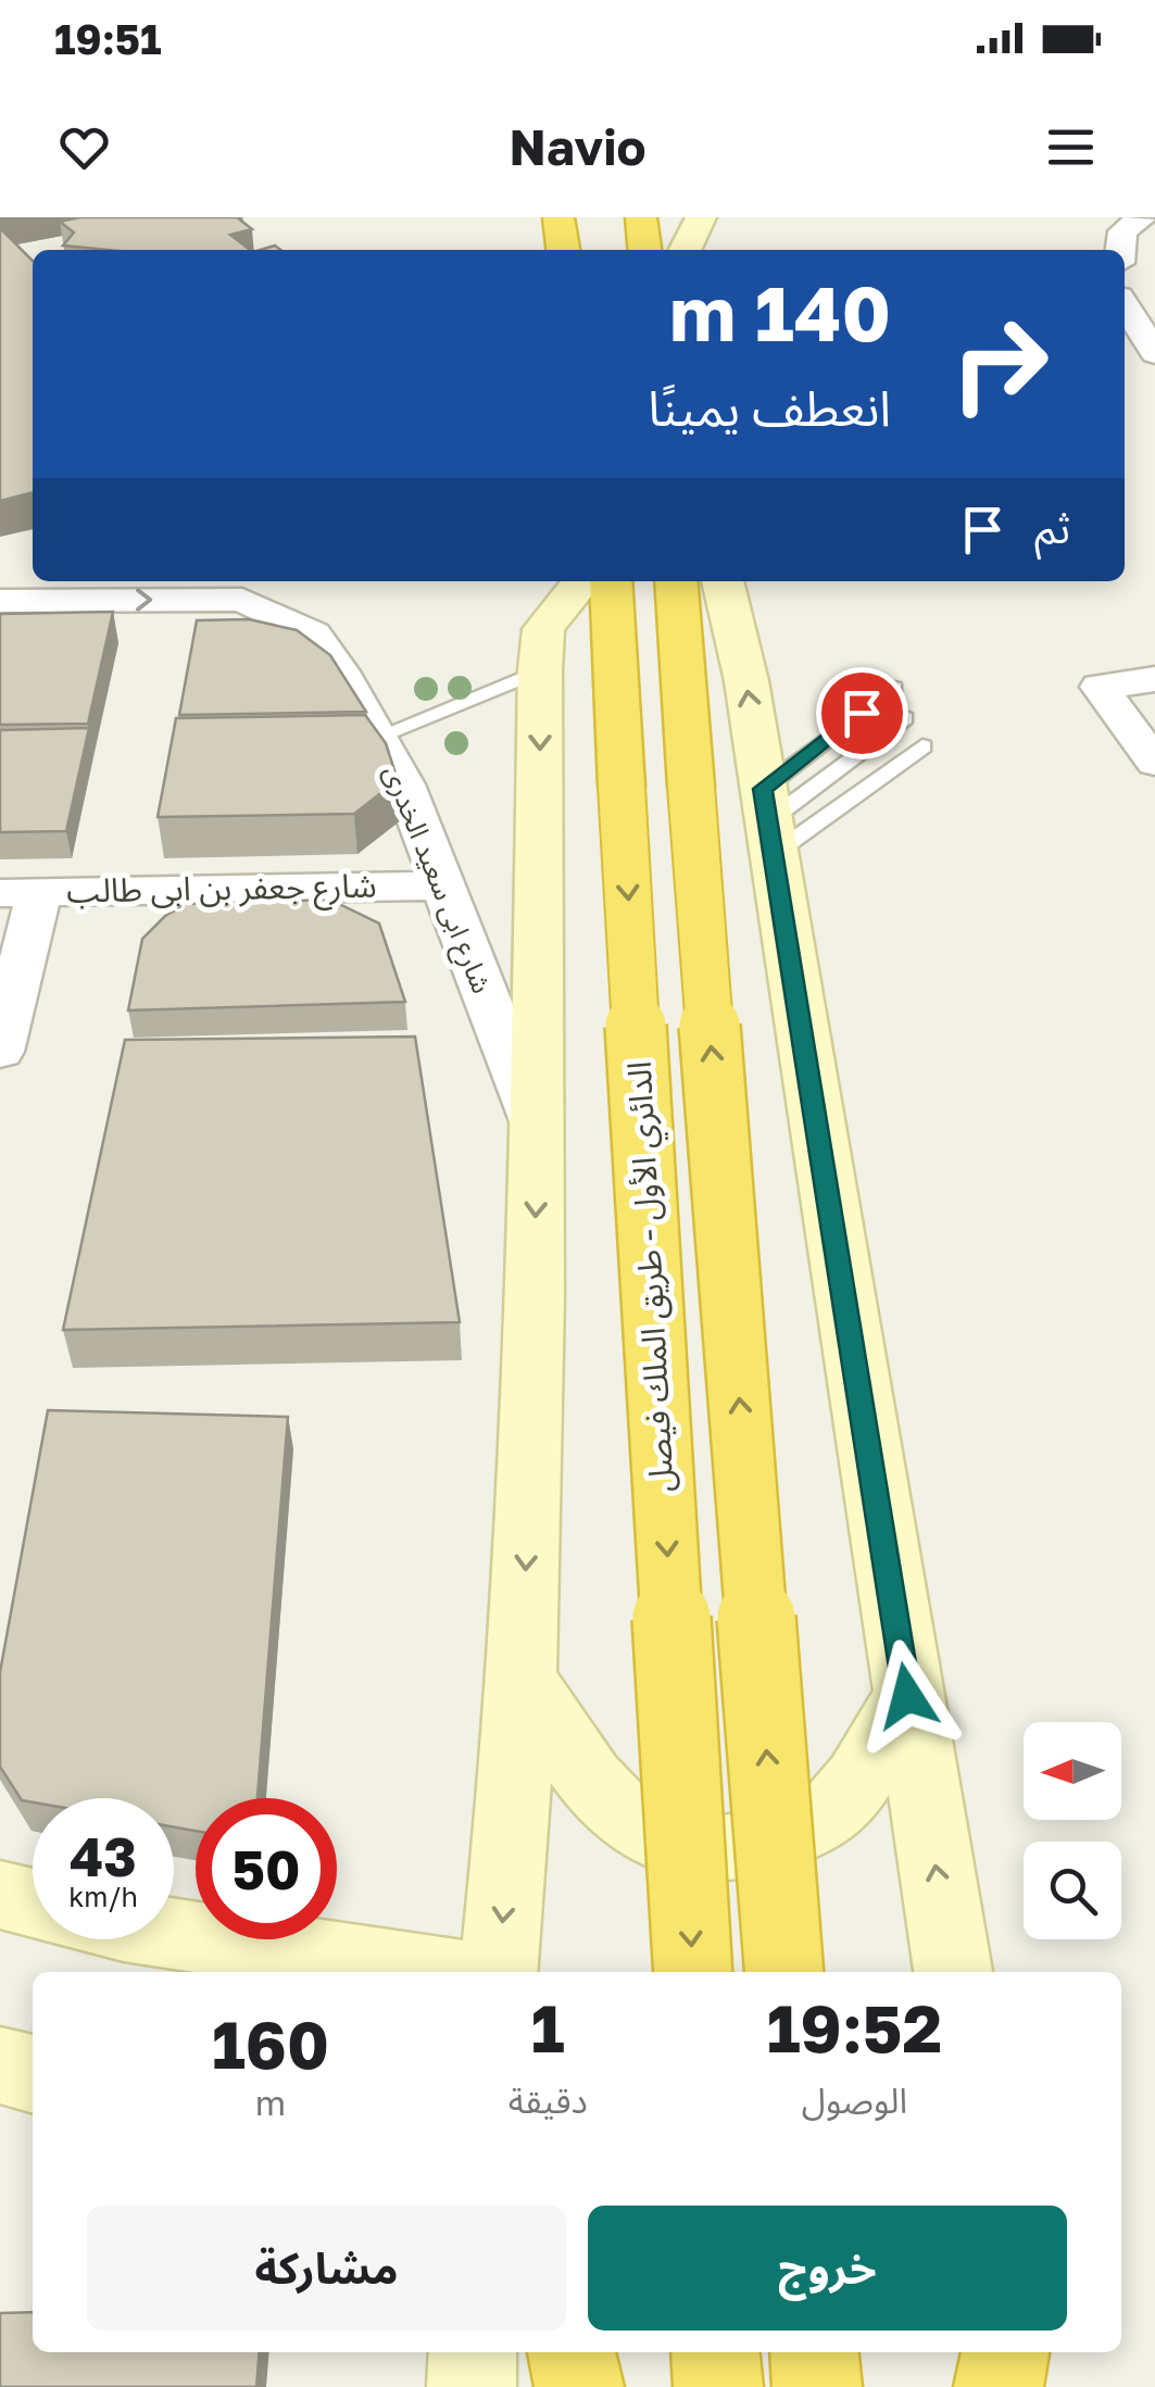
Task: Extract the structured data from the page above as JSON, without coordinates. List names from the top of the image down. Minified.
{"streets":{"highway":["الدائري الأول - طريق الملك فيصل"],"street":["شارع ابى سعيد الخدرى","شارع جعفر بن ابى طالب"]},"crossings":[["شارع ابى سعيد الخدرى","شارع جعفر بن ابى طالب"]],"one_way":["شارع ابى سعيد الخدرى"],"north":"left","page":{"status":"19:51","header":"Navio","turn":["140 m","انعطف يمينًا"],"then":"ثم","speed":"43 km/h","limit":"50","eta":["19:52","الوصول","1","دقيقة","160","m"],"buttons":["خروج","مشاركة"]}}
